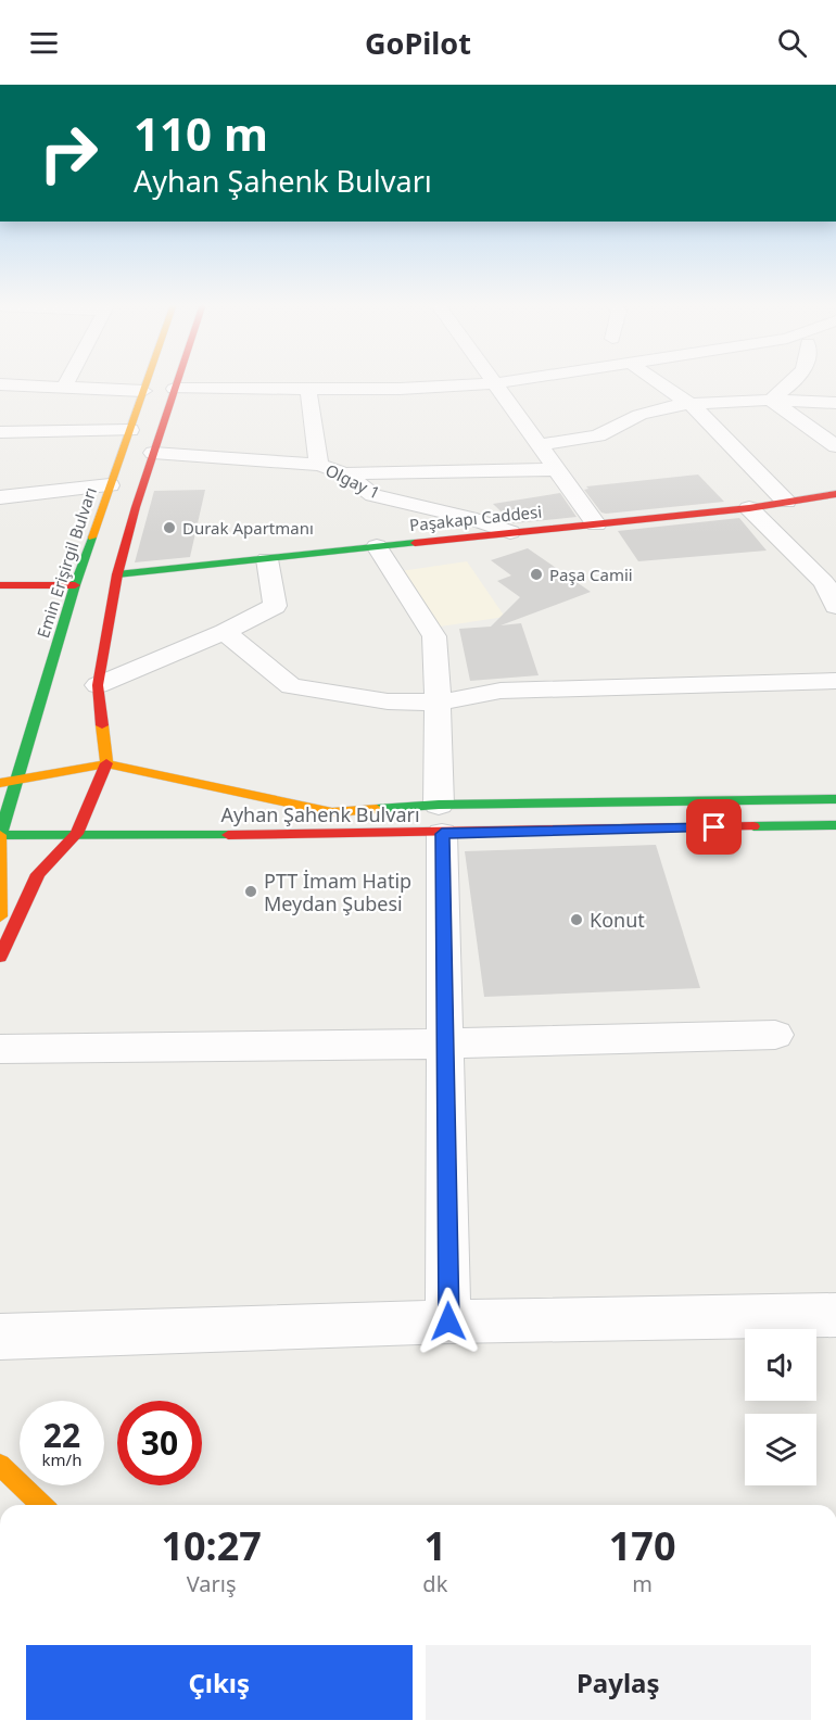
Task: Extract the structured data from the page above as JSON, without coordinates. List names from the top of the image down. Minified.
{"streets":{"main road":["Paşakapı Caddesi","Emin Erişirgil Bulvarı","Ayhan Şahenk Bulvarı"],"street":["Olgay 1"]},"crossings":[["Olgay 1","Paşakapı Caddesi"],["Emin Erişirgil Bulvarı","Ayhan Şahenk Bulvarı"]],"places":["Durak Apartmanı","Paşa Camii","PTT İmam Hatip Meydan Şubesi","Konut"],"page":{"header":"GoPilot","turn":["110 m","Ayhan Şahenk Bulvarı"],"speed":"22 km/h","limit":"30","eta":["10:27","Varış","1","dk","170","m"],"buttons":["Çıkış","Paylaş"]}}
